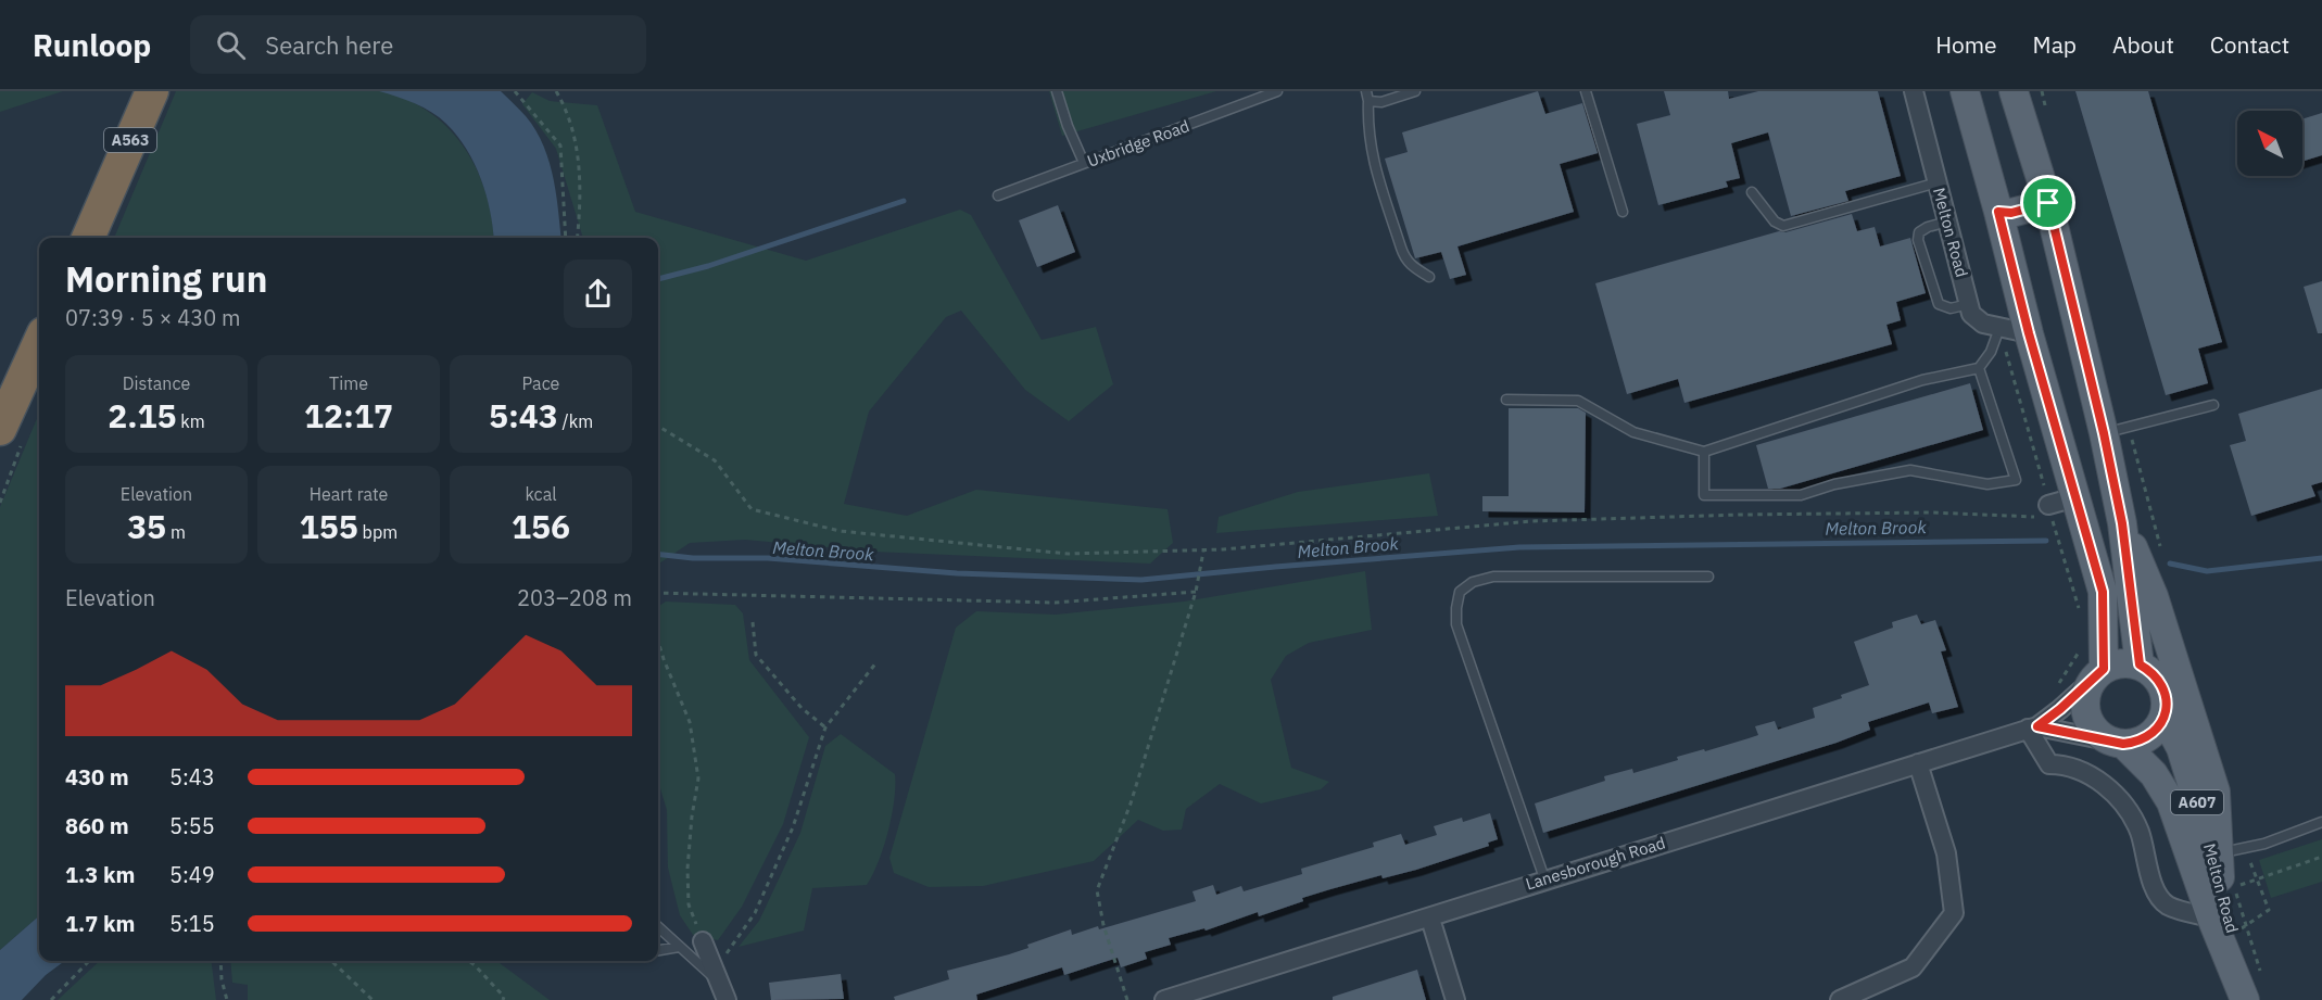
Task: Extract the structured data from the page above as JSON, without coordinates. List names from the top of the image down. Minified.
{"streets":{"highway":["A563"],"main road":["Melton Road","A607"],"street":["Lanesborough Road"],"lane":["Uxbridge Road"]},"crossings":[["Melton Road","A607"],["Melton Road","Lanesborough Road"],["A607","Lanesborough Road"]],"water":["Melton Brook"],"north":"top left","page":{"header":"Runloop","search":"Search here","nav":["Home","Map","About","Contact"],"heading":["Morning run","07:39 · 5 × 430 m"],"stats":[["Distance","2.15 km"],["Time","12:17"],["Pace","5:43 /km"],["Elevation","35 m"],["Heart rate","155 bpm"],["kcal","156"]],"chart":["Elevation","203–208 m"],"list":[{"name":"430 m","note":"5:43"},{"name":"860 m","note":"5:55"},{"name":"1.3 km","note":"5:49"},{"name":"1.7 km","note":"5:15"}]}}
